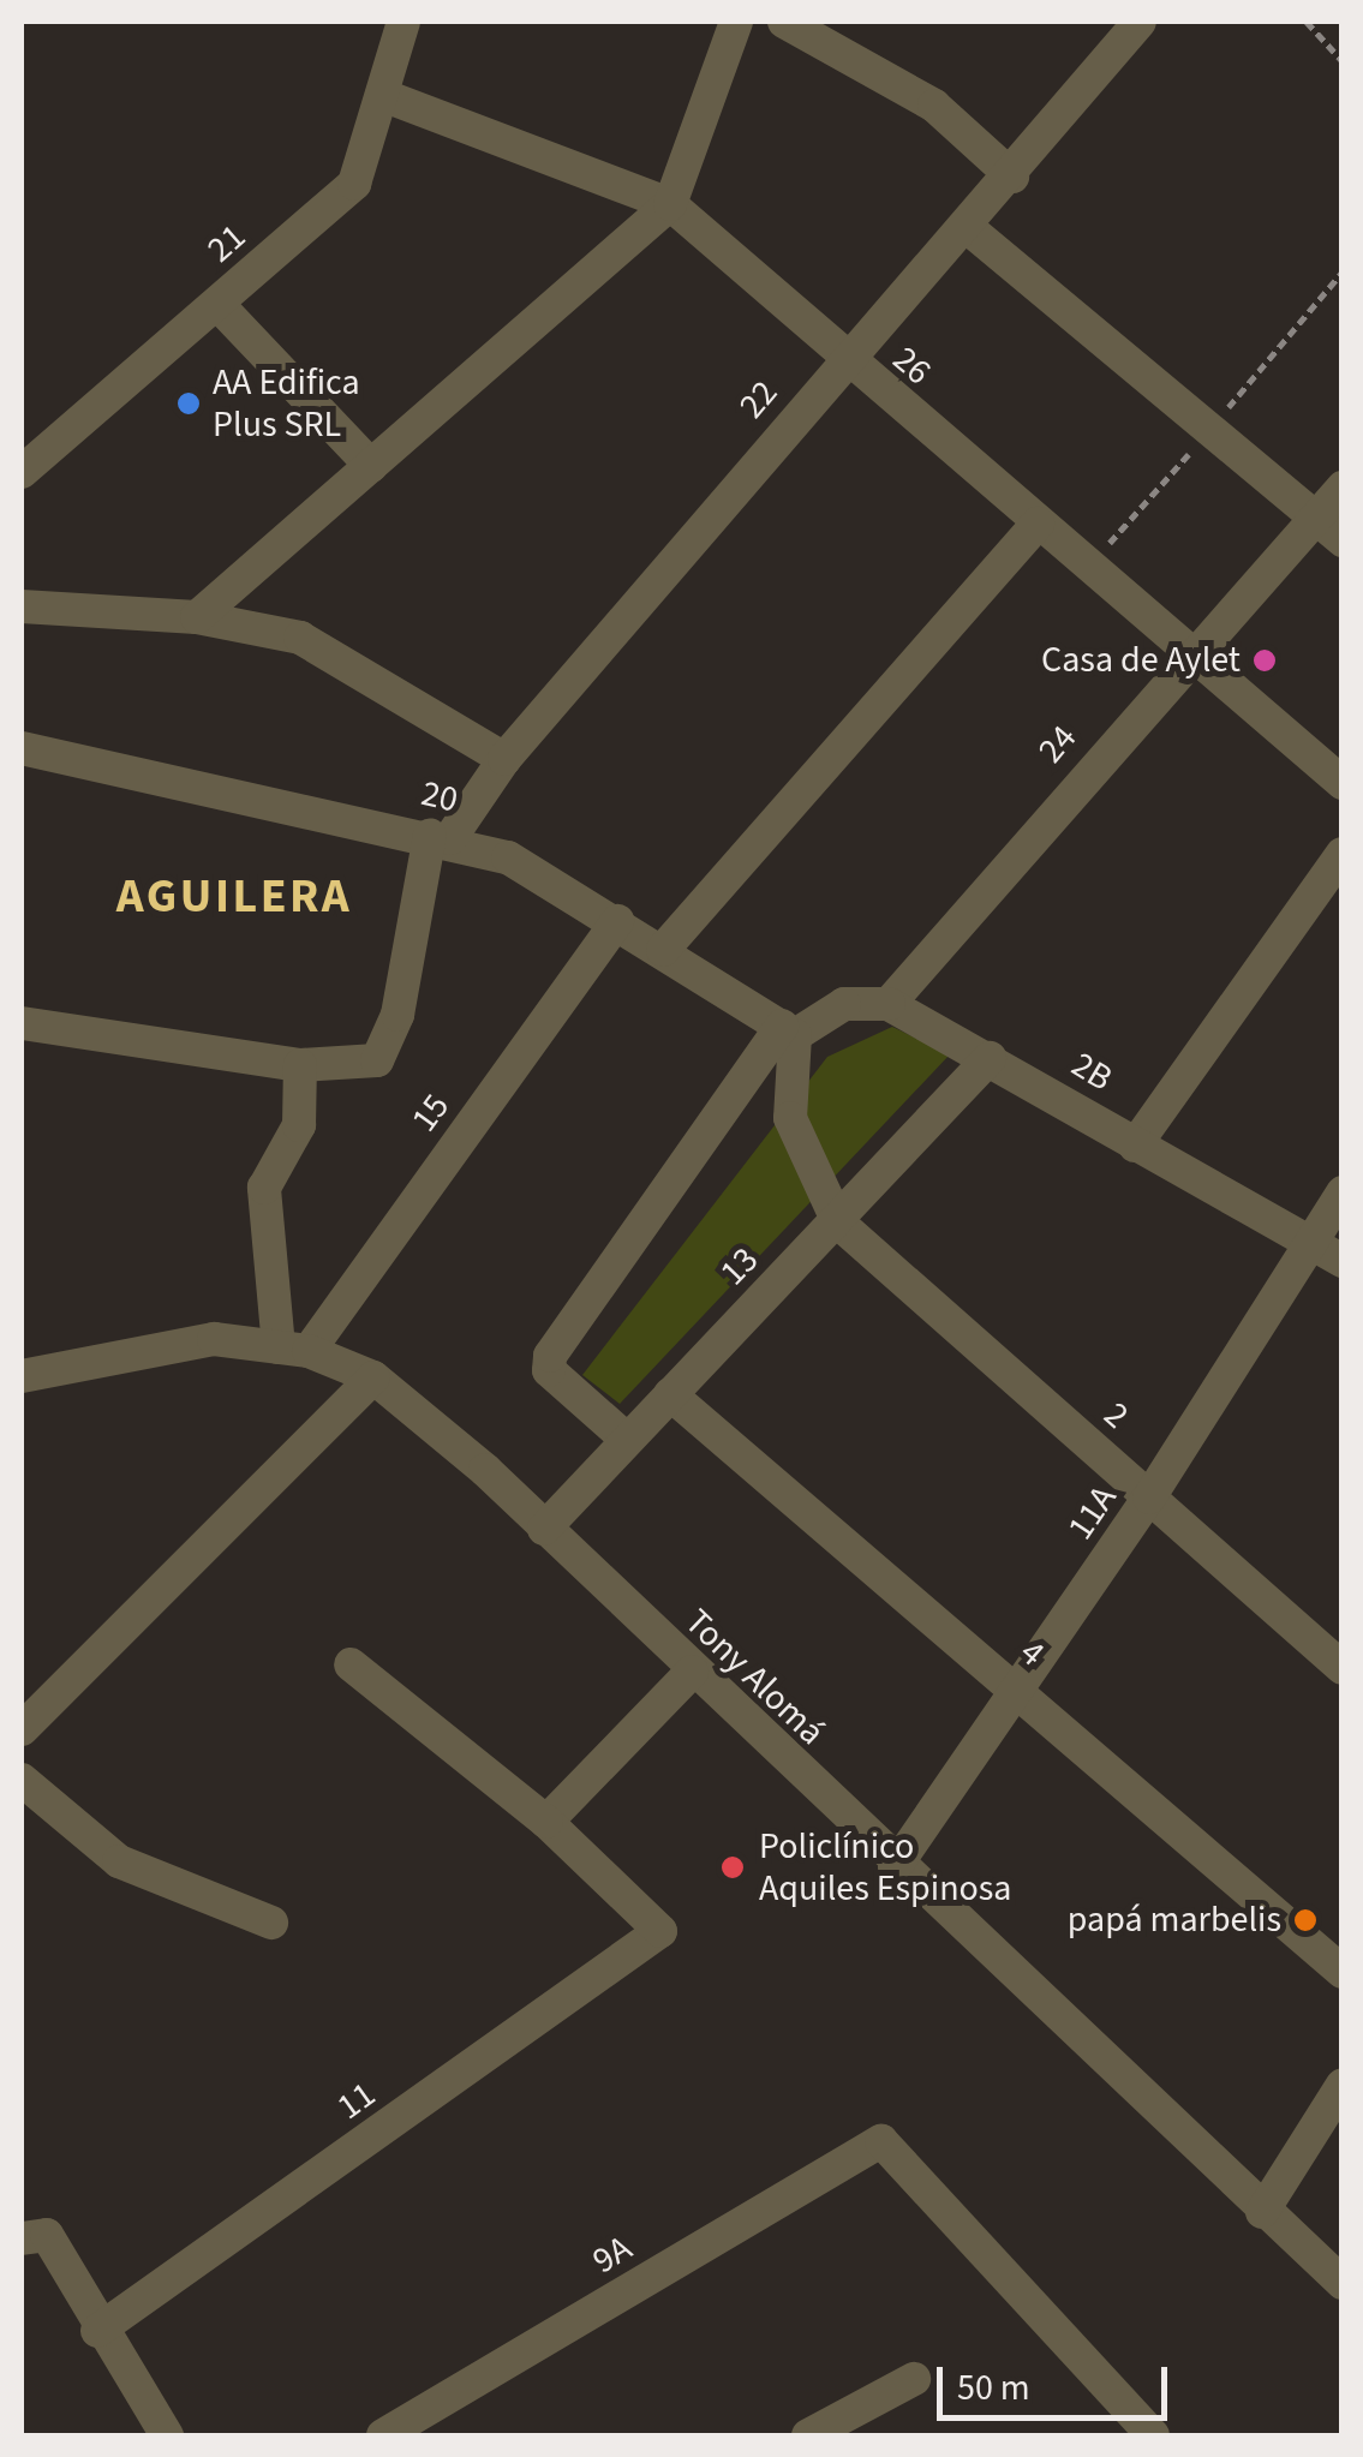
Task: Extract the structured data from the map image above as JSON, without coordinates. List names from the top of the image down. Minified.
{"streets":{"street":["21","26","22","24","20","2B","15","13","2","11A","4","Tony Alomá","11","9A"]},"crossings":[["21","26"],["26","22"],["26","24"],["22","20"],["24","2B"],["20","15"],["2B","13"],["2B","11A"],["15","Tony Alomá"],["13","2"],["13","4"],["13","Tony Alomá"],["2","11A"],["11A","4"],["11A","Tony Alomá"]],"districts":["AGUILERA"],"places":["AA Edifica Plus SRL","Casa de Aylet","Policlínico Aquiles Espinosa","papá marbelis"],"scale_bar":"50 m"}
